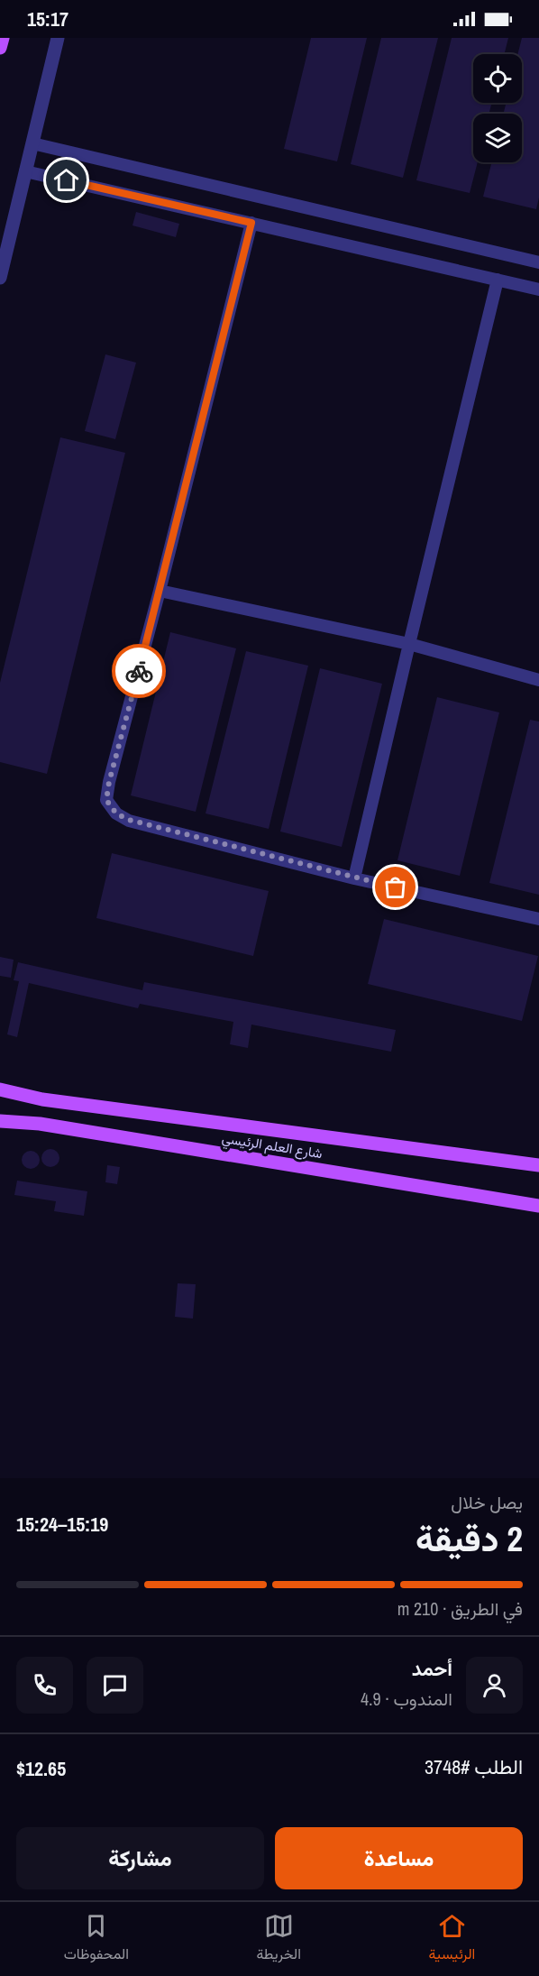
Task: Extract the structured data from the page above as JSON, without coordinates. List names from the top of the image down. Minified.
{"streets":{"main road":["شارع العلم الرئيسي"]},"page":{"status":"15:17","heading":["2 دقيقة","يصل خلال","15:19–15:24"],"panel":["أحمد","المندوب · 4.9","الطلب #3748","$12.65"],"bar":"في الطريق · 210 m","buttons":["مساعدة","مشاركة"],"tabs":["الرئيسية","الخريطة","المحفوظات"]}}
